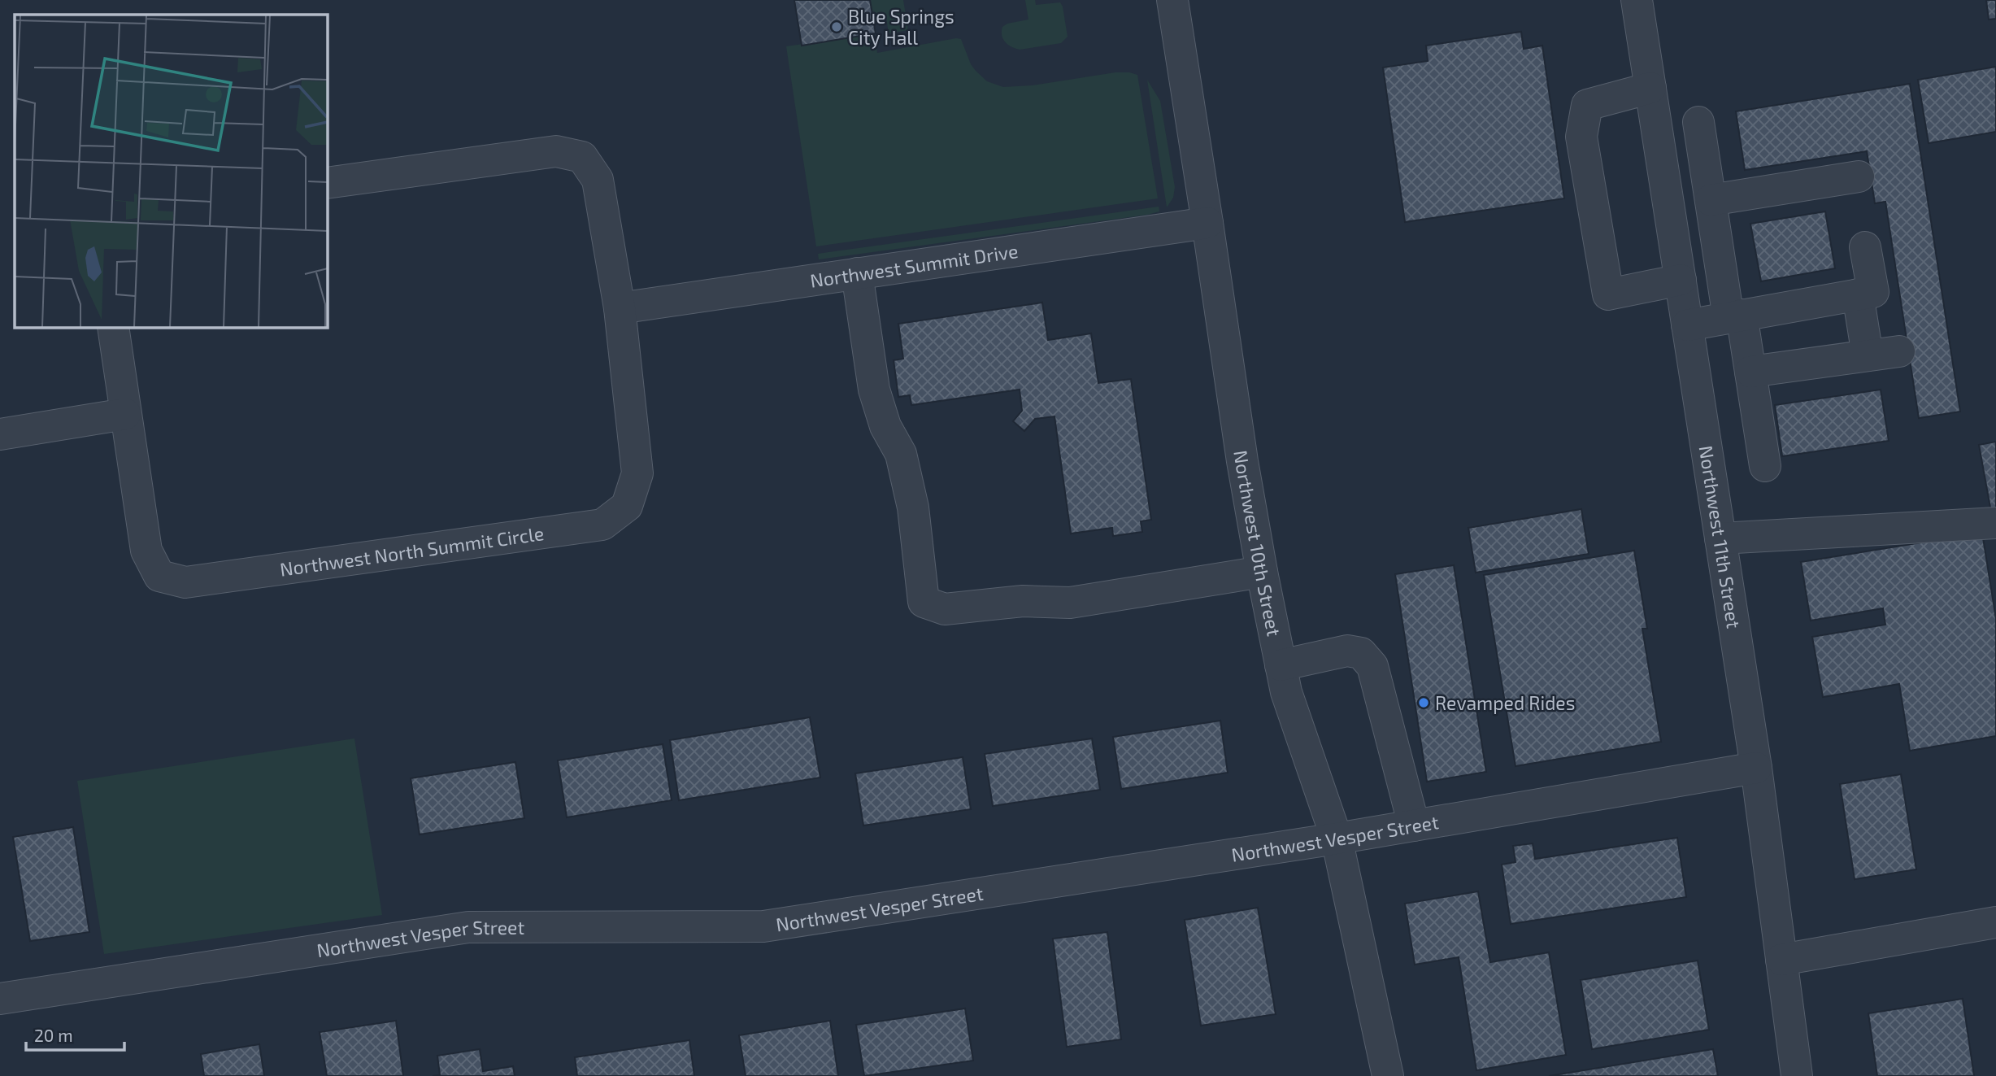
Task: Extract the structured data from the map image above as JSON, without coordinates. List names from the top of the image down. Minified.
{"streets":{"street":["Northwest Summit Drive","Northwest 11th Street","Northwest 10th Street","Northwest North Summit Circle","Northwest Vesper Street"]},"crossings":[["Northwest Summit Drive","Northwest 10th Street"],["Northwest Summit Drive","Northwest North Summit Circle"],["Northwest 11th Street","Northwest Vesper Street"],["Northwest 10th Street","Northwest Vesper Street"]],"places":["Blue Springs City Hall","Revamped Rides"],"scale_bar":"20 m"}
